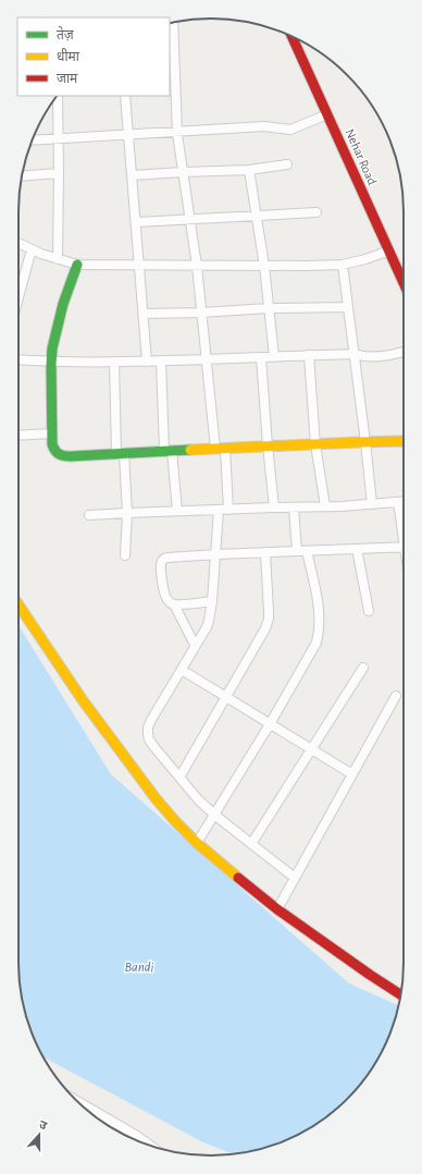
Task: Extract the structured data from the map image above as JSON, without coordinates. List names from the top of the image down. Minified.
{"streets":{"street":["Nehar Road"]},"water":["Bandi"],"legend":["तेज़","धीमा","जाम"],"north":"top"}
